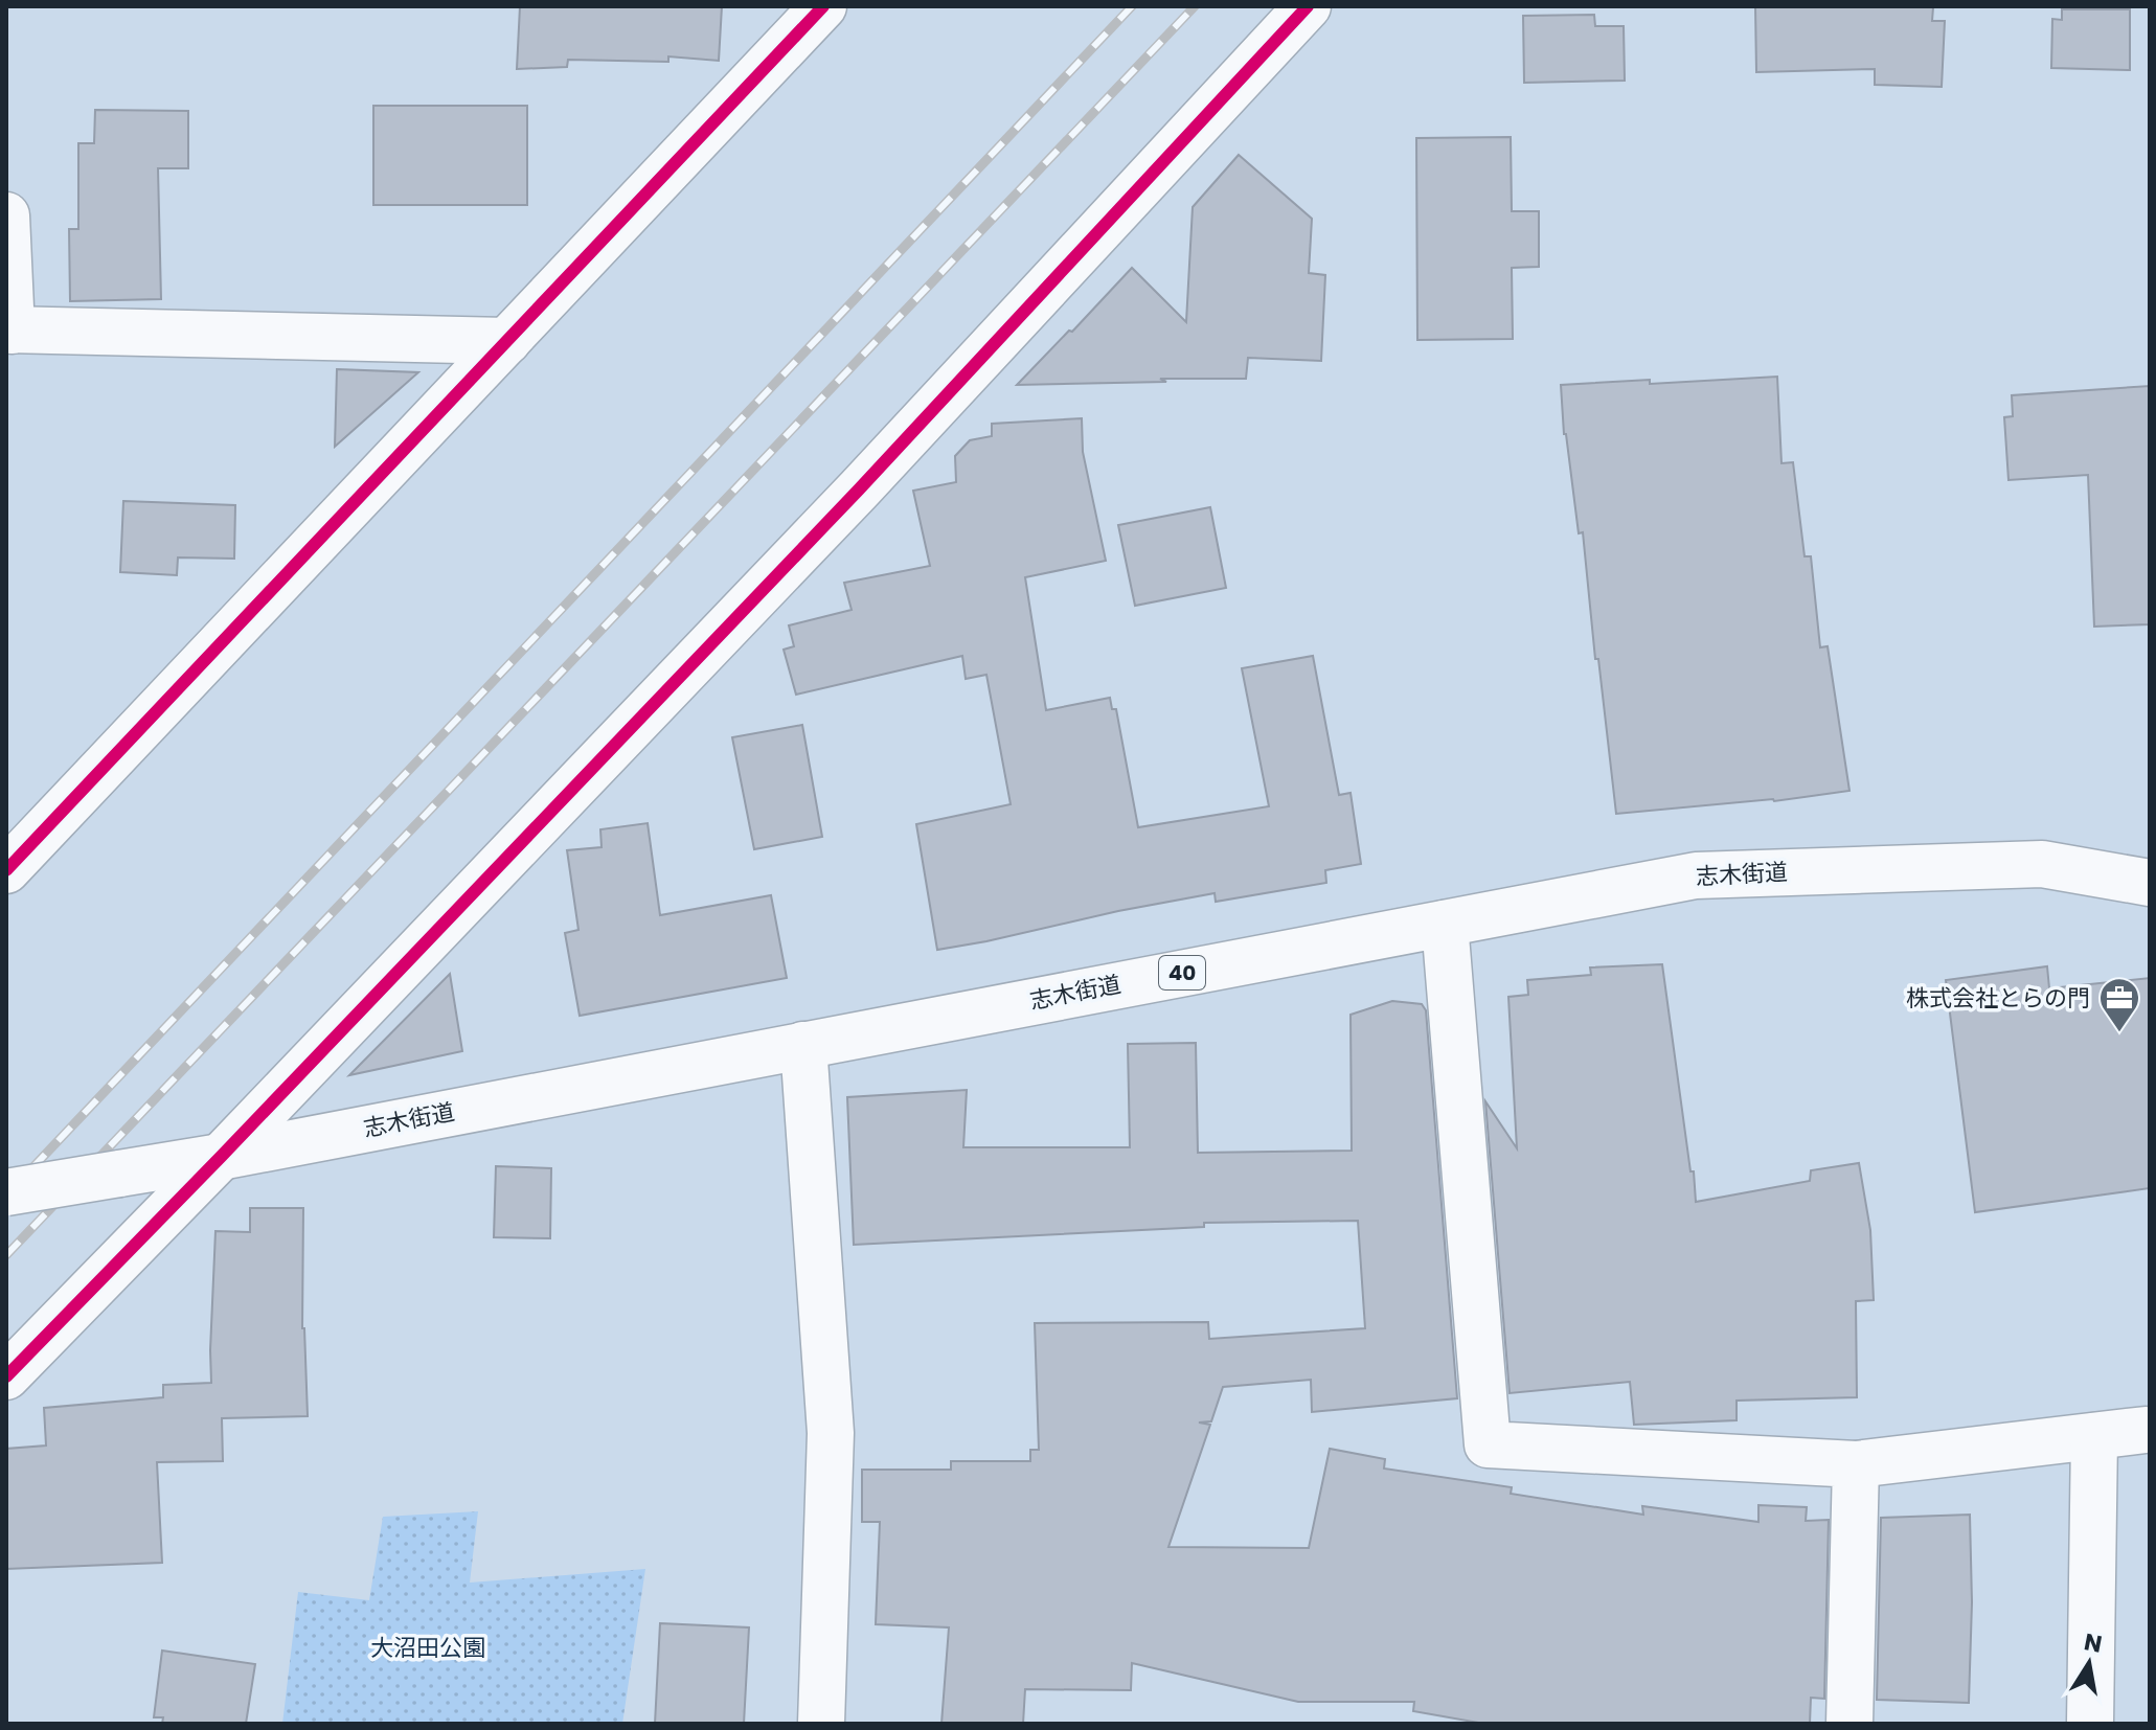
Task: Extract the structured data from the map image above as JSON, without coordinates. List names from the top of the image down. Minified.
{"streets":{"street":["志木街道","40"]},"parks":["大沼田公園"],"places":{"office":["株式会社とらの門"]},"north":"top"}
